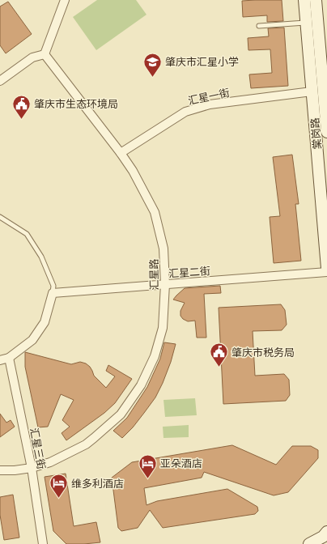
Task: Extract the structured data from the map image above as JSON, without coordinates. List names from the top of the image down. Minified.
{"streets":{"main road":["棠岗路"],"street":["汇星一街","汇星二街","汇星路","汇星三街"]},"crossings":[["汇星一街","棠岗路"],["汇星一街","汇星路"],["汇星二街","汇星路"],["汇星路","汇星三街"]],"places":{"school or university":["肇庆市汇星小学"],"public building":["肇庆市生态环境局","肇庆市税务局"],"hotel":["亚朵酒店","维多利酒店"]}}
